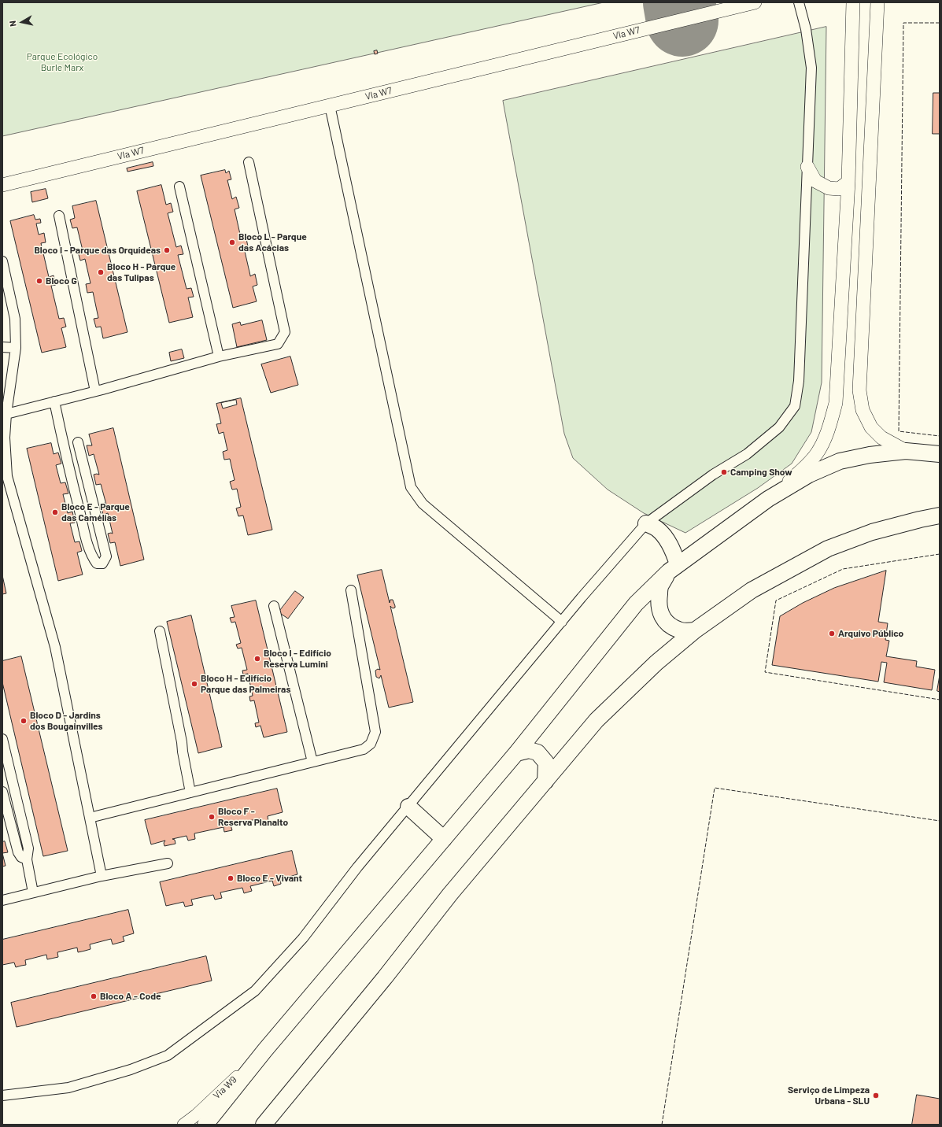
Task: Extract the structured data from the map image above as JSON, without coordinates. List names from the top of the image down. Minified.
{"streets":{"main road":["Vla W7"],"street":["Via W9"]},"parks":["Parque Ecológico Burle Marx"],"places":["Bloco L - Parque das Acácias","Bloco I - Parque das Orquídeas","Bloco H - Parque das Tulipas","Bloco G","Camping Show","Bloco E - Parque das Camélias","Arquivo Público","Bloco I - Edifício Reserva Lumini","Bloco H - Edifício Parque das Palmeiras","Bloco D - Jardins dos Bougainvilles","Bloco F - Reserva Planalto","Bloco E - Vivant","Bloco A - Code","Serviço de Limpeza Urbana - SLU"],"north":"left"}
